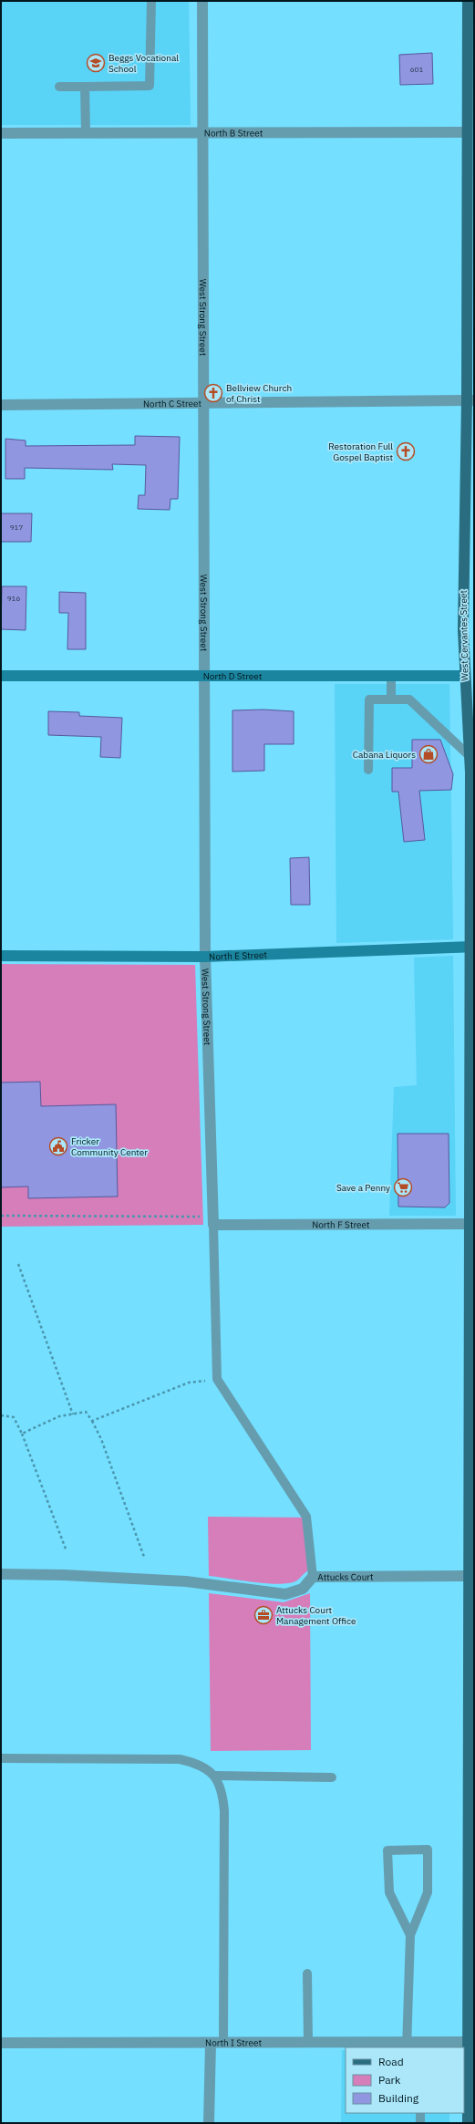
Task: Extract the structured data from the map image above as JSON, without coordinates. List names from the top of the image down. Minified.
{"streets":{"main road":["West Cervantes Street"],"street":["North B Street","West Strong Street","North C Street","North D Street","North E Street","North F Street","Attucks Court","North I Street"]},"crossings":[["North B Street","West Strong Street"],["North B Street","West Cervantes Street"],["West Strong Street","North C Street"],["West Strong Street","North D Street"],["West Strong Street","North E Street"],["West Strong Street","North F Street"],["North C Street","West Cervantes Street"],["West Cervantes Street","North D Street"],["West Cervantes Street","North E Street"],["West Cervantes Street","North F Street"],["West Cervantes Street","Attucks Court"],["West Cervantes Street","North I Street"]],"places":{"school or university":["Beggs Vocational School"],"church":["Bellview Church of Christ","Restoration Full Gospel Baptist"],"shop":["Cabana Liquors"],"public building":["Fricker Community Center"],"supermarket":["Save a Penny"],"office":["Attucks Court Management Office"]},"house_numbers":["601","917","916"],"legend":["Road","Park","Building"]}
